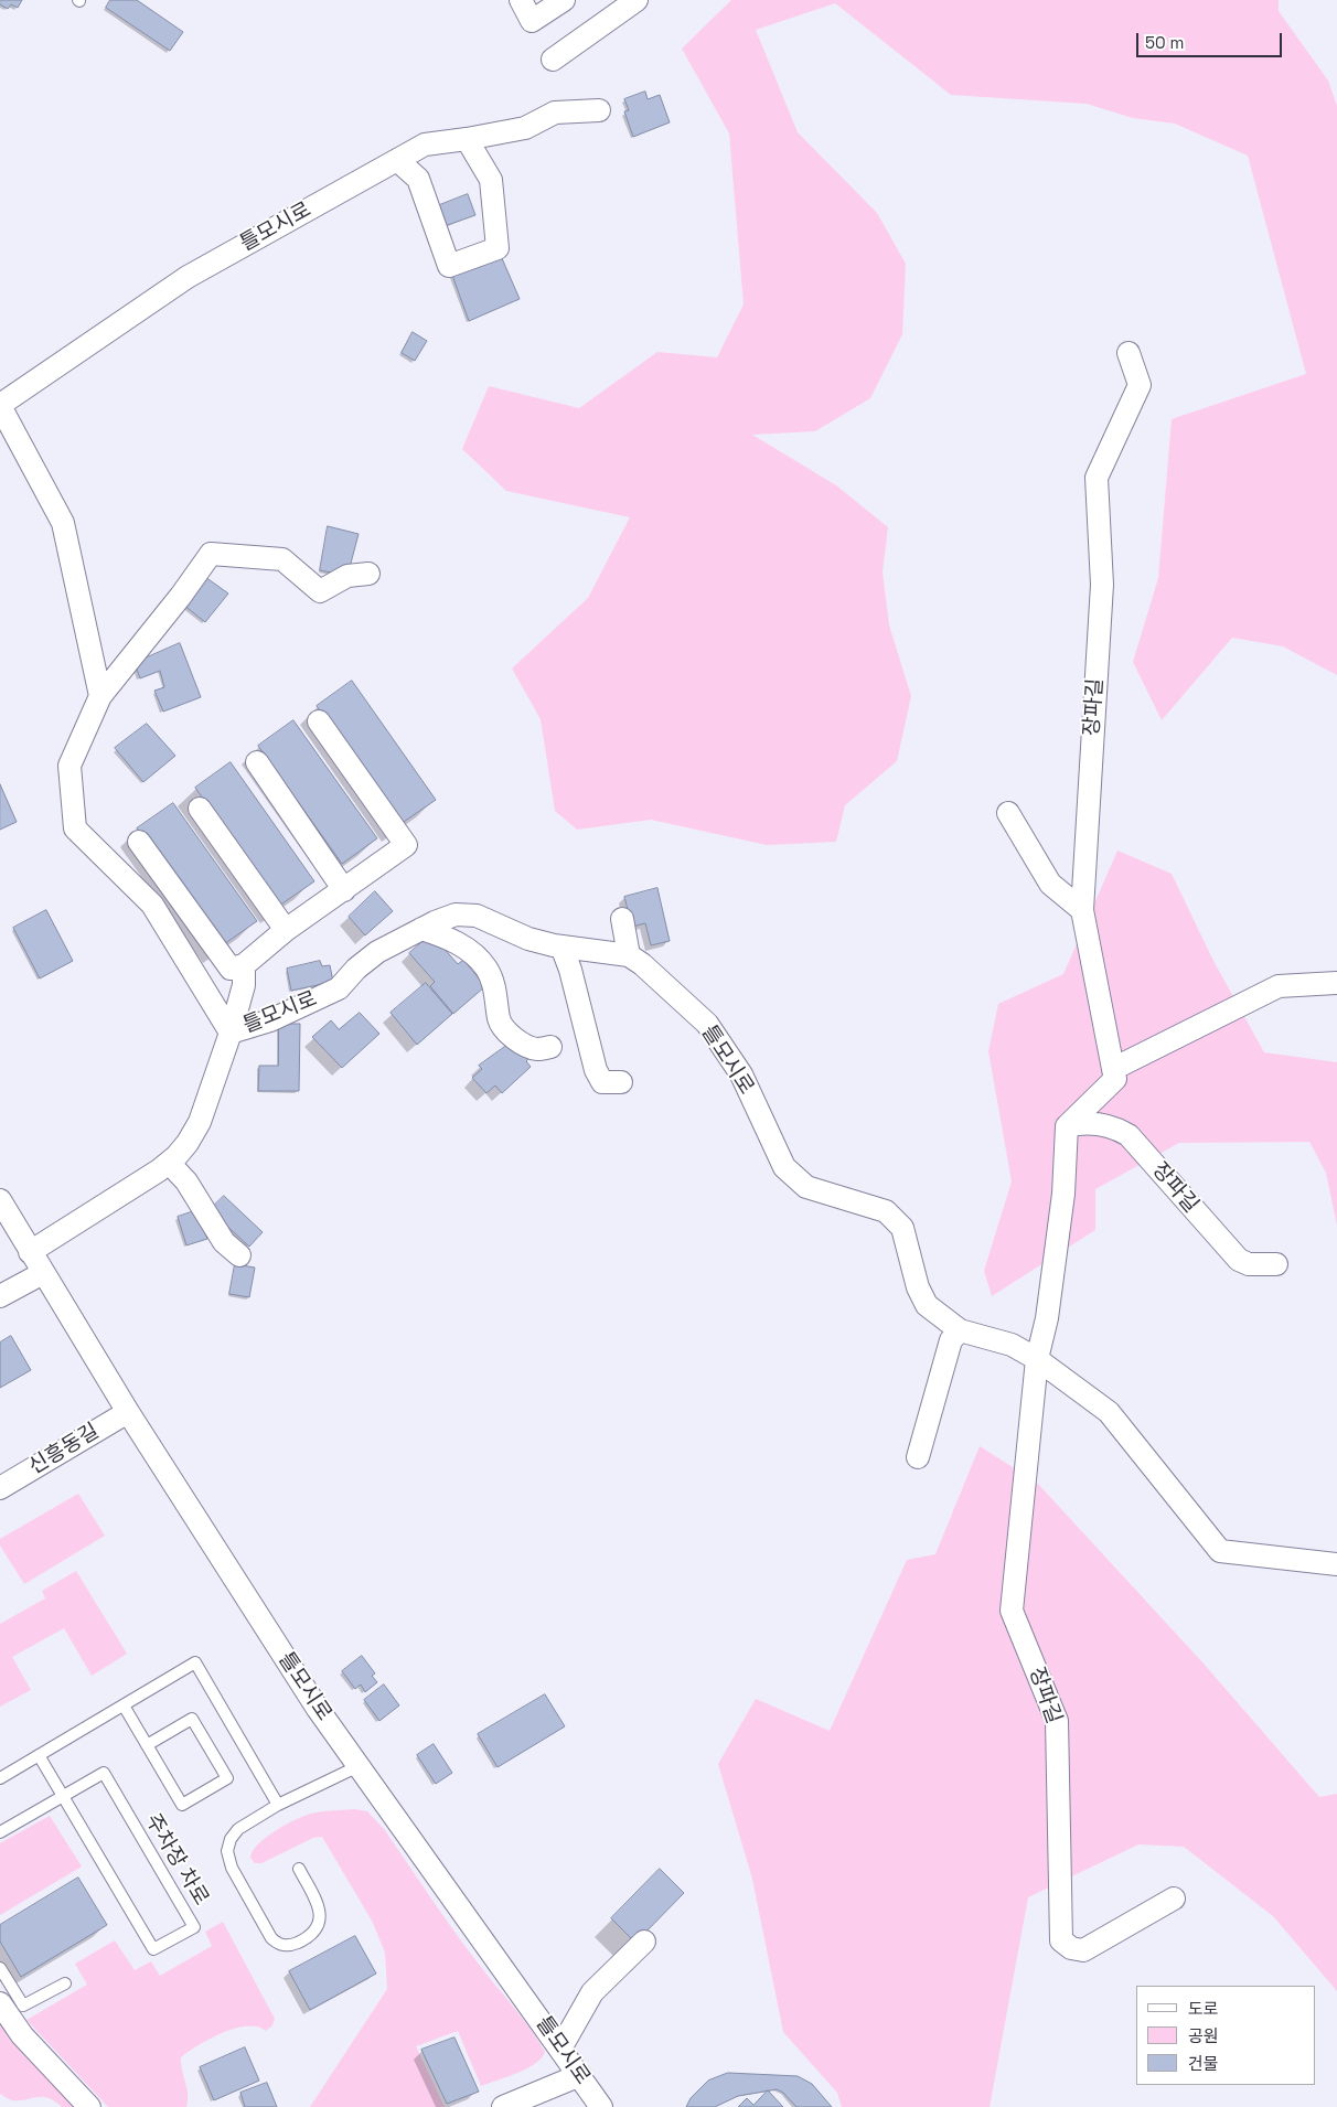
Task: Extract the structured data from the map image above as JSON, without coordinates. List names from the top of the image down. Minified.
{"streets":{"street":["틀모시로","장파길","신흥동길"],"lane":["주차장 차로"]},"crossings":[["틀모시로","신흥동길"]],"legend":["도로","공원","건물"],"scale_bar":"50 m"}
